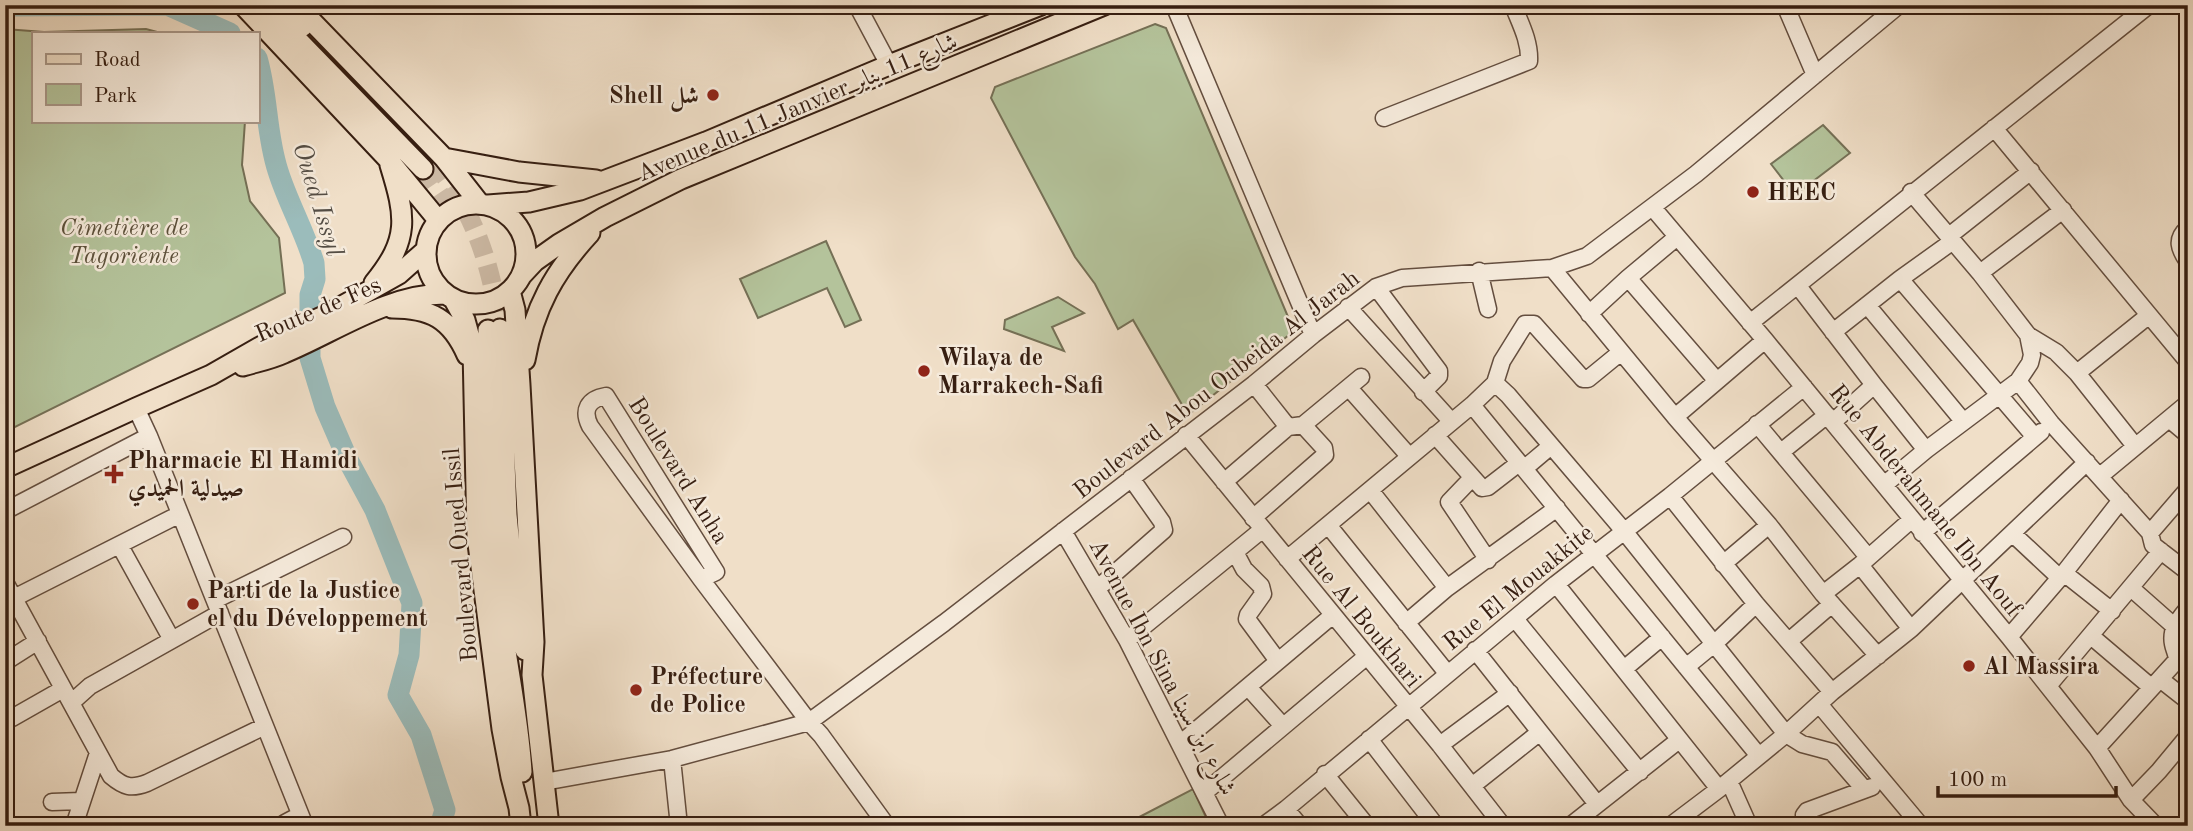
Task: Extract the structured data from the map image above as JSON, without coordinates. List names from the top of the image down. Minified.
{"streets":{"main road":["Avenue du 11 Janvier شارع 11 يناير","Route de Fes","Boulevard Oued Issil"],"street":["Boulevard Abou Oubeida Al Jarah","Boulevard Anha","Rue Abderahmane Ibn Aouf","Rue El Mouakkite","Rue Al Boukhari","Avenue Ibn Sina شارع ابن سينا"]},"crossings":[["Avenue du 11 Janvier شارع 11 يناير","Route de Fes"],["Avenue du 11 Janvier شارع 11 يناير","Boulevard Oued Issil"],["Route de Fes","Boulevard Oued Issil"],["Boulevard Abou Oubeida Al Jarah","Boulevard Anha"],["Boulevard Abou Oubeida Al Jarah","Rue Abderahmane Ibn Aouf"],["Boulevard Abou Oubeida Al Jarah","Boulevard Oued Issil"],["Boulevard Abou Oubeida Al Jarah","Rue Al Boukhari"],["Boulevard Abou Oubeida Al Jarah","Avenue Ibn Sina شارع ابن سينا"],["Rue Abderahmane Ibn Aouf","Rue El Mouakkite"],["Rue El Mouakkite","Rue Al Boukhari"]],"water":["Oued Issyl"],"parks":["Cimetière de Tagoriente"],"places":{"other":["Shell شل","HEEC","Wilaya de Marrakech-Safi","Parti de la Justice el du Développement","Al Massira","Préfecture de Police"],"health":["Pharmacie El Hamidi صيدلية الحميدي"]},"legend":["Road","Park"],"scale_bar":"100 m"}
